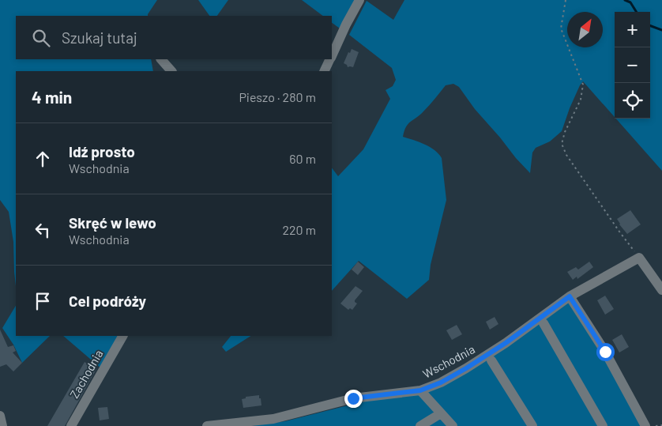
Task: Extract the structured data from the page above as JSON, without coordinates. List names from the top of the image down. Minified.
{"streets":{"street":["Wschodnia","Zachodnia"]},"north":"top right","page":{"map_buttons":["+","−"],"search":"Szukaj tutaj","heading":["4 min","Pieszo · 280 m"],"list":[["Idź prosto","Wschodnia","60 m"],["Skręć w lewo","Wschodnia","220 m"],"Cel podróży"]}}
